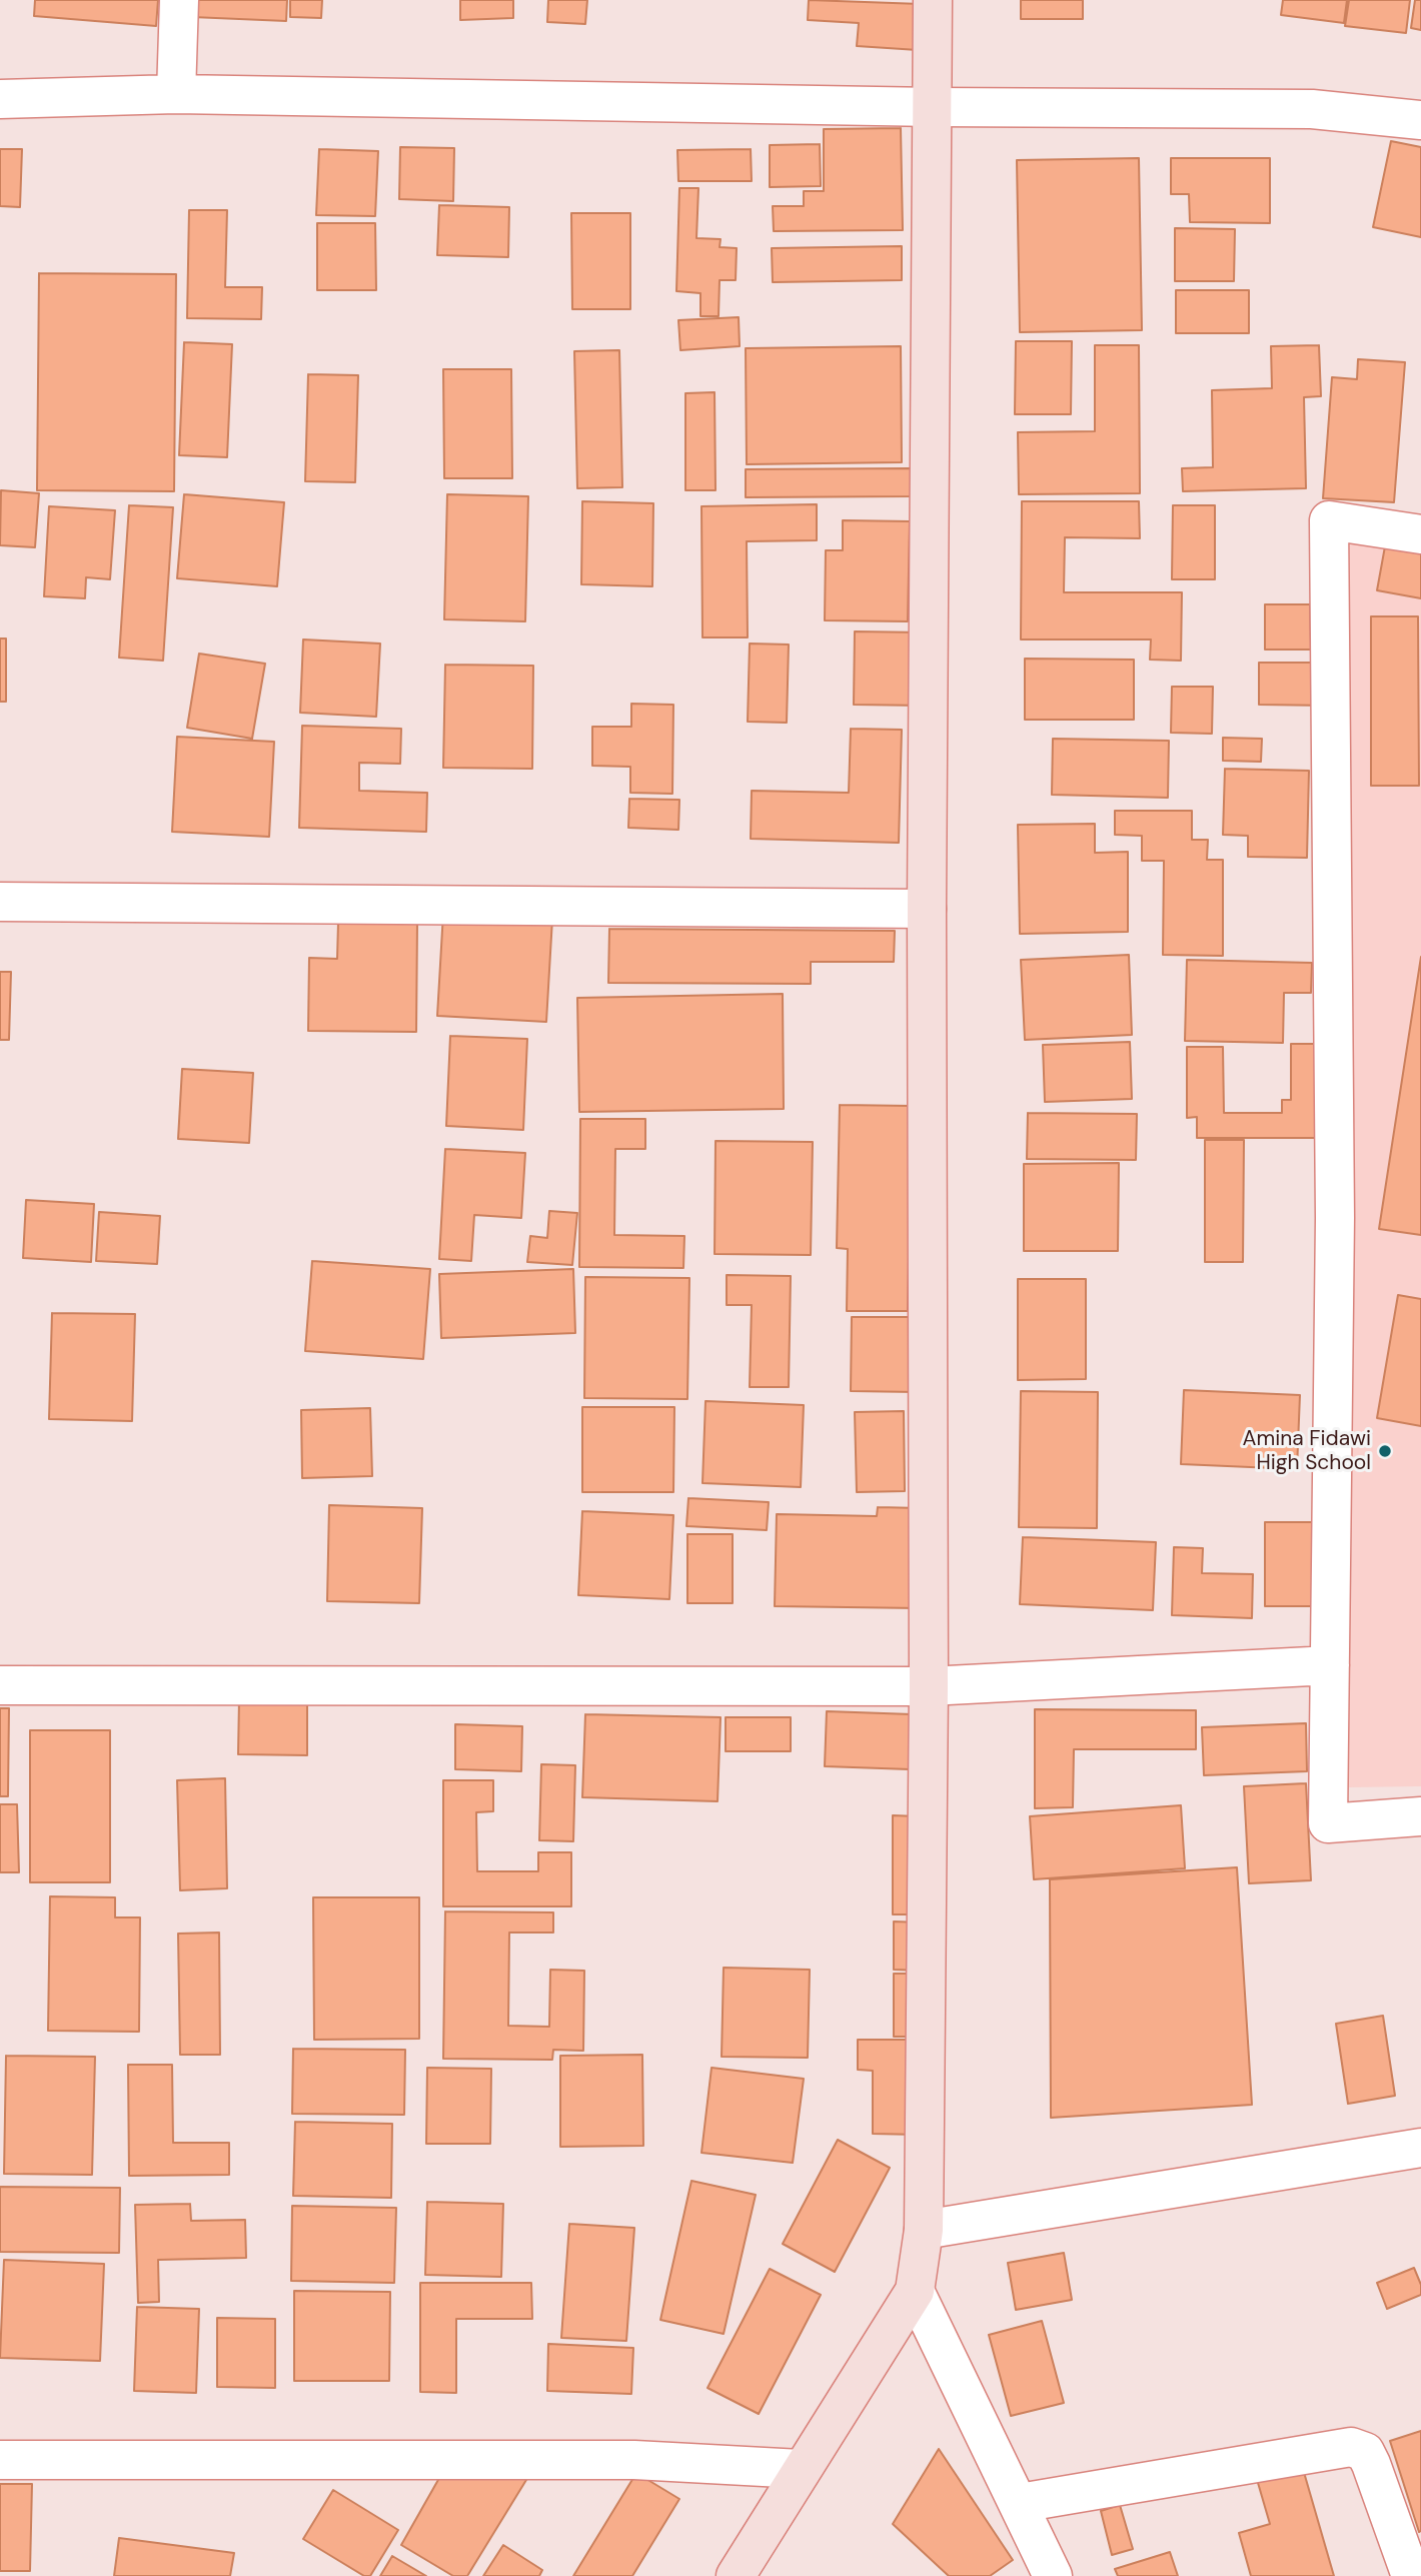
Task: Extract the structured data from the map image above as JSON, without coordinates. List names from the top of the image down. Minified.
{"places":["Amina Fidawi High School"]}
